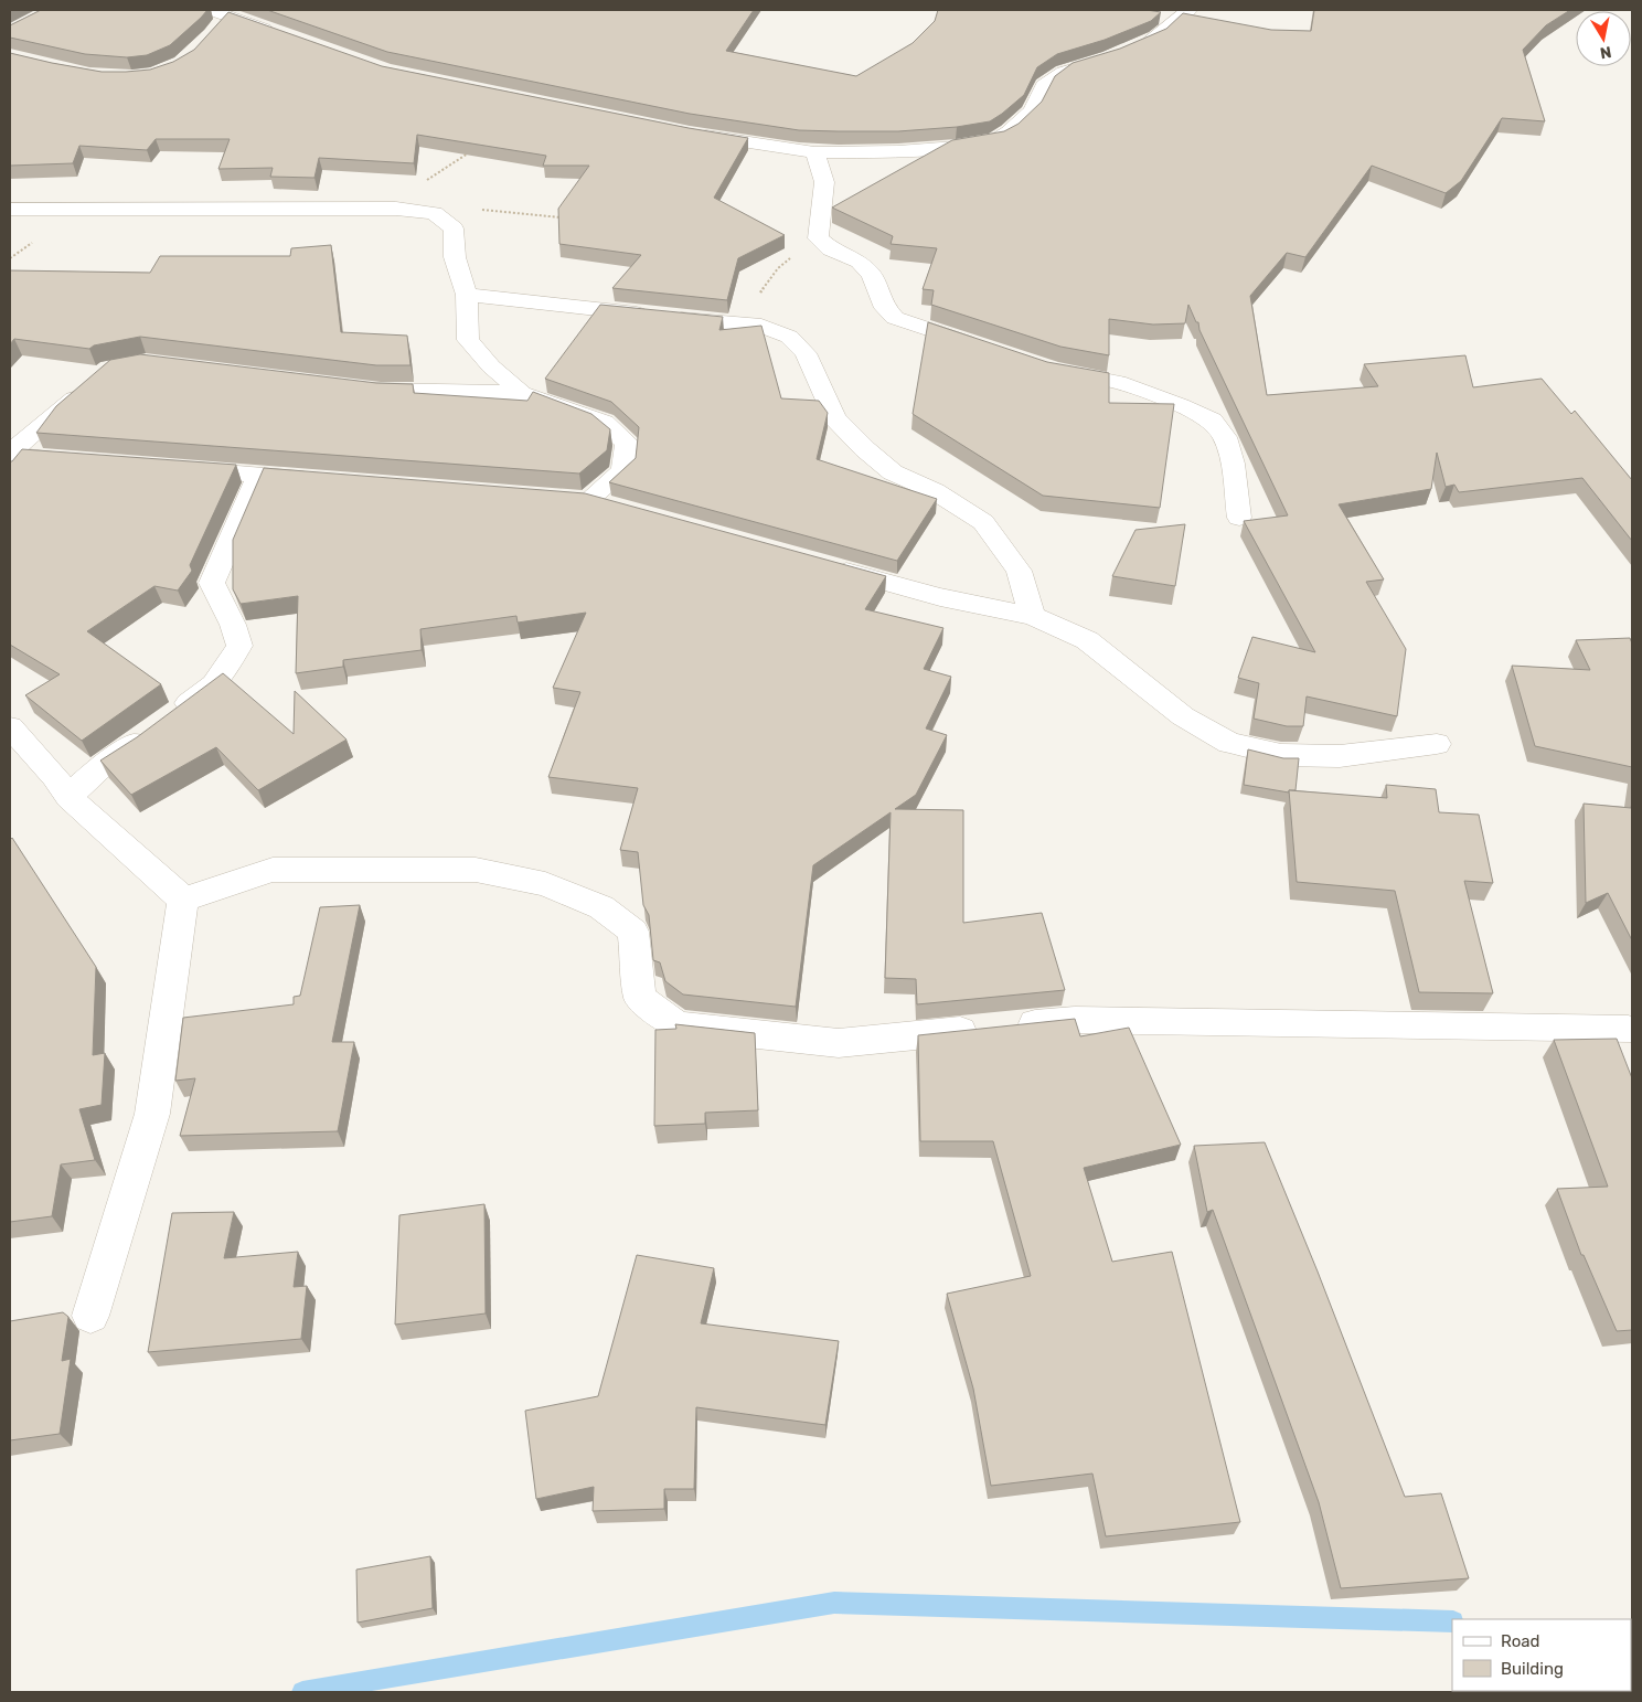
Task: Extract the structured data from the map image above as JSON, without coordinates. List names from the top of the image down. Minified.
{"legend":["Road","Building"],"north":"bottom"}
